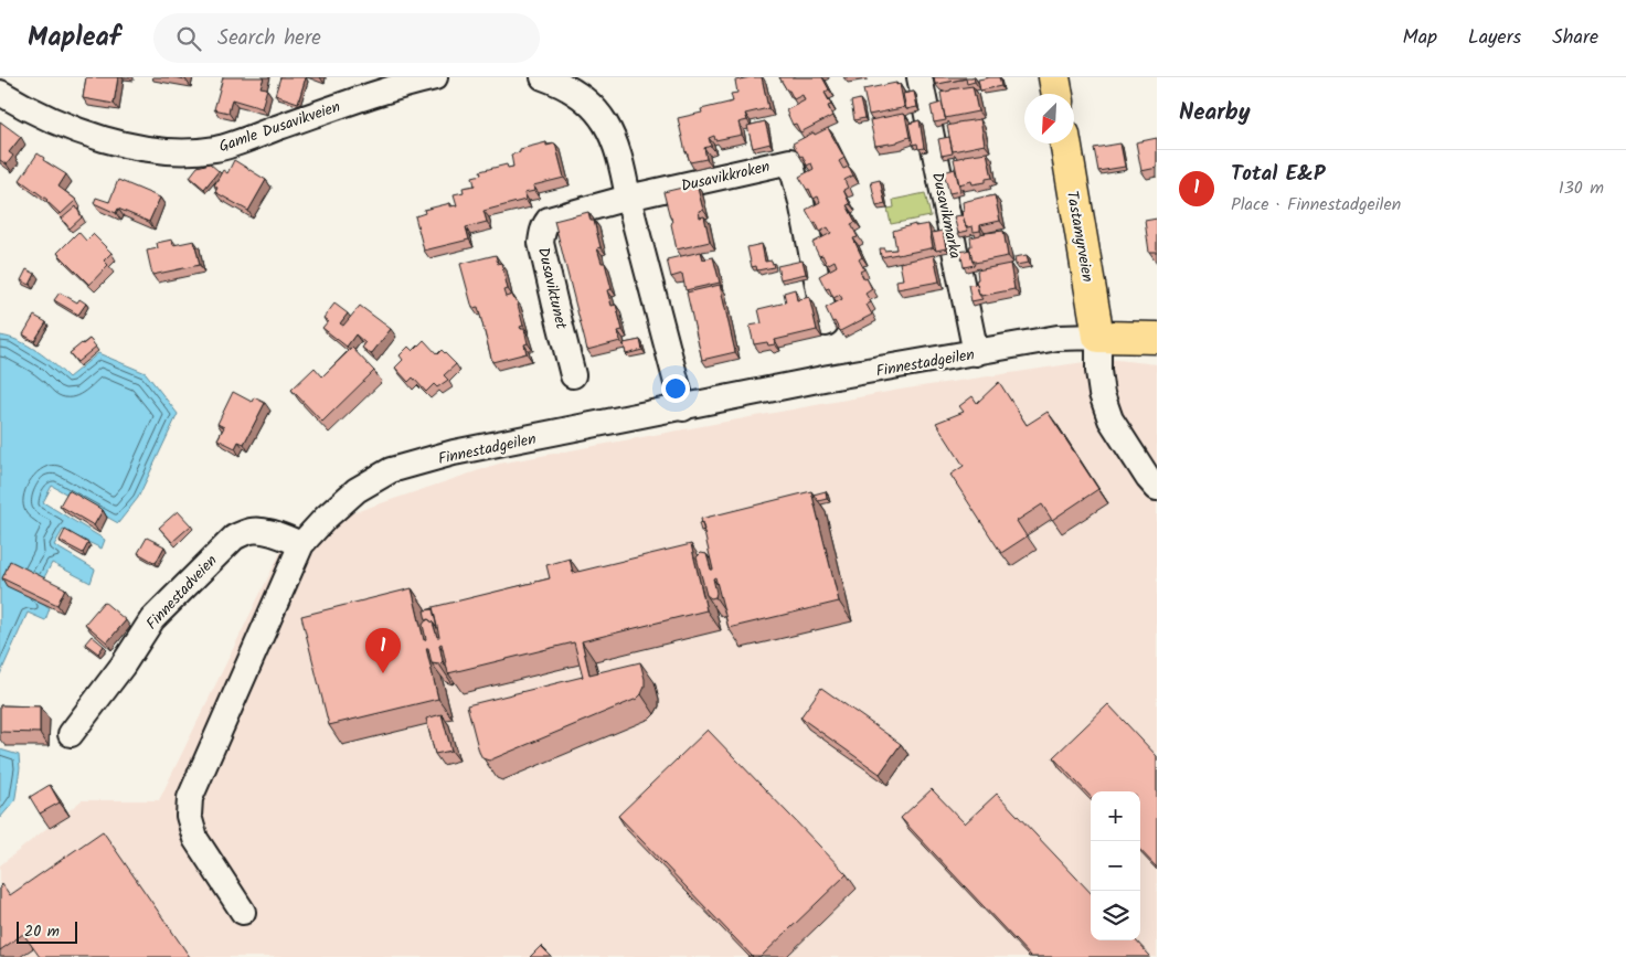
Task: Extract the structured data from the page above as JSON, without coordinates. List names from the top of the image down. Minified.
{"streets":{"main road":["Tastamyrveien"],"street":["Gamle Dusavikveien","Dusavikkroken","Dusavikmarka","Dusaviktunet","Finnestadgeilen","Finnestadveien"]},"crossings":[["Dusavikkroken","Dusaviktunet"],["Dusavikmarka","Finnestadgeilen"],["Tastamyrveien","Finnestadgeilen"],["Finnestadgeilen","Finnestadveien"]],"scale_bar":"20 m","north":"bottom left","page":{"header":"Mapleaf","search":"Search here","nav":["Map","Layers","Share"],"heading":"Nearby","list":[{"mark":"1","name":"Total E&P","note":"Place · Finnestadgeilen","value":"130 m"}],"pins":"1","map_buttons":["+","−"],"scale":"20 m"}}
